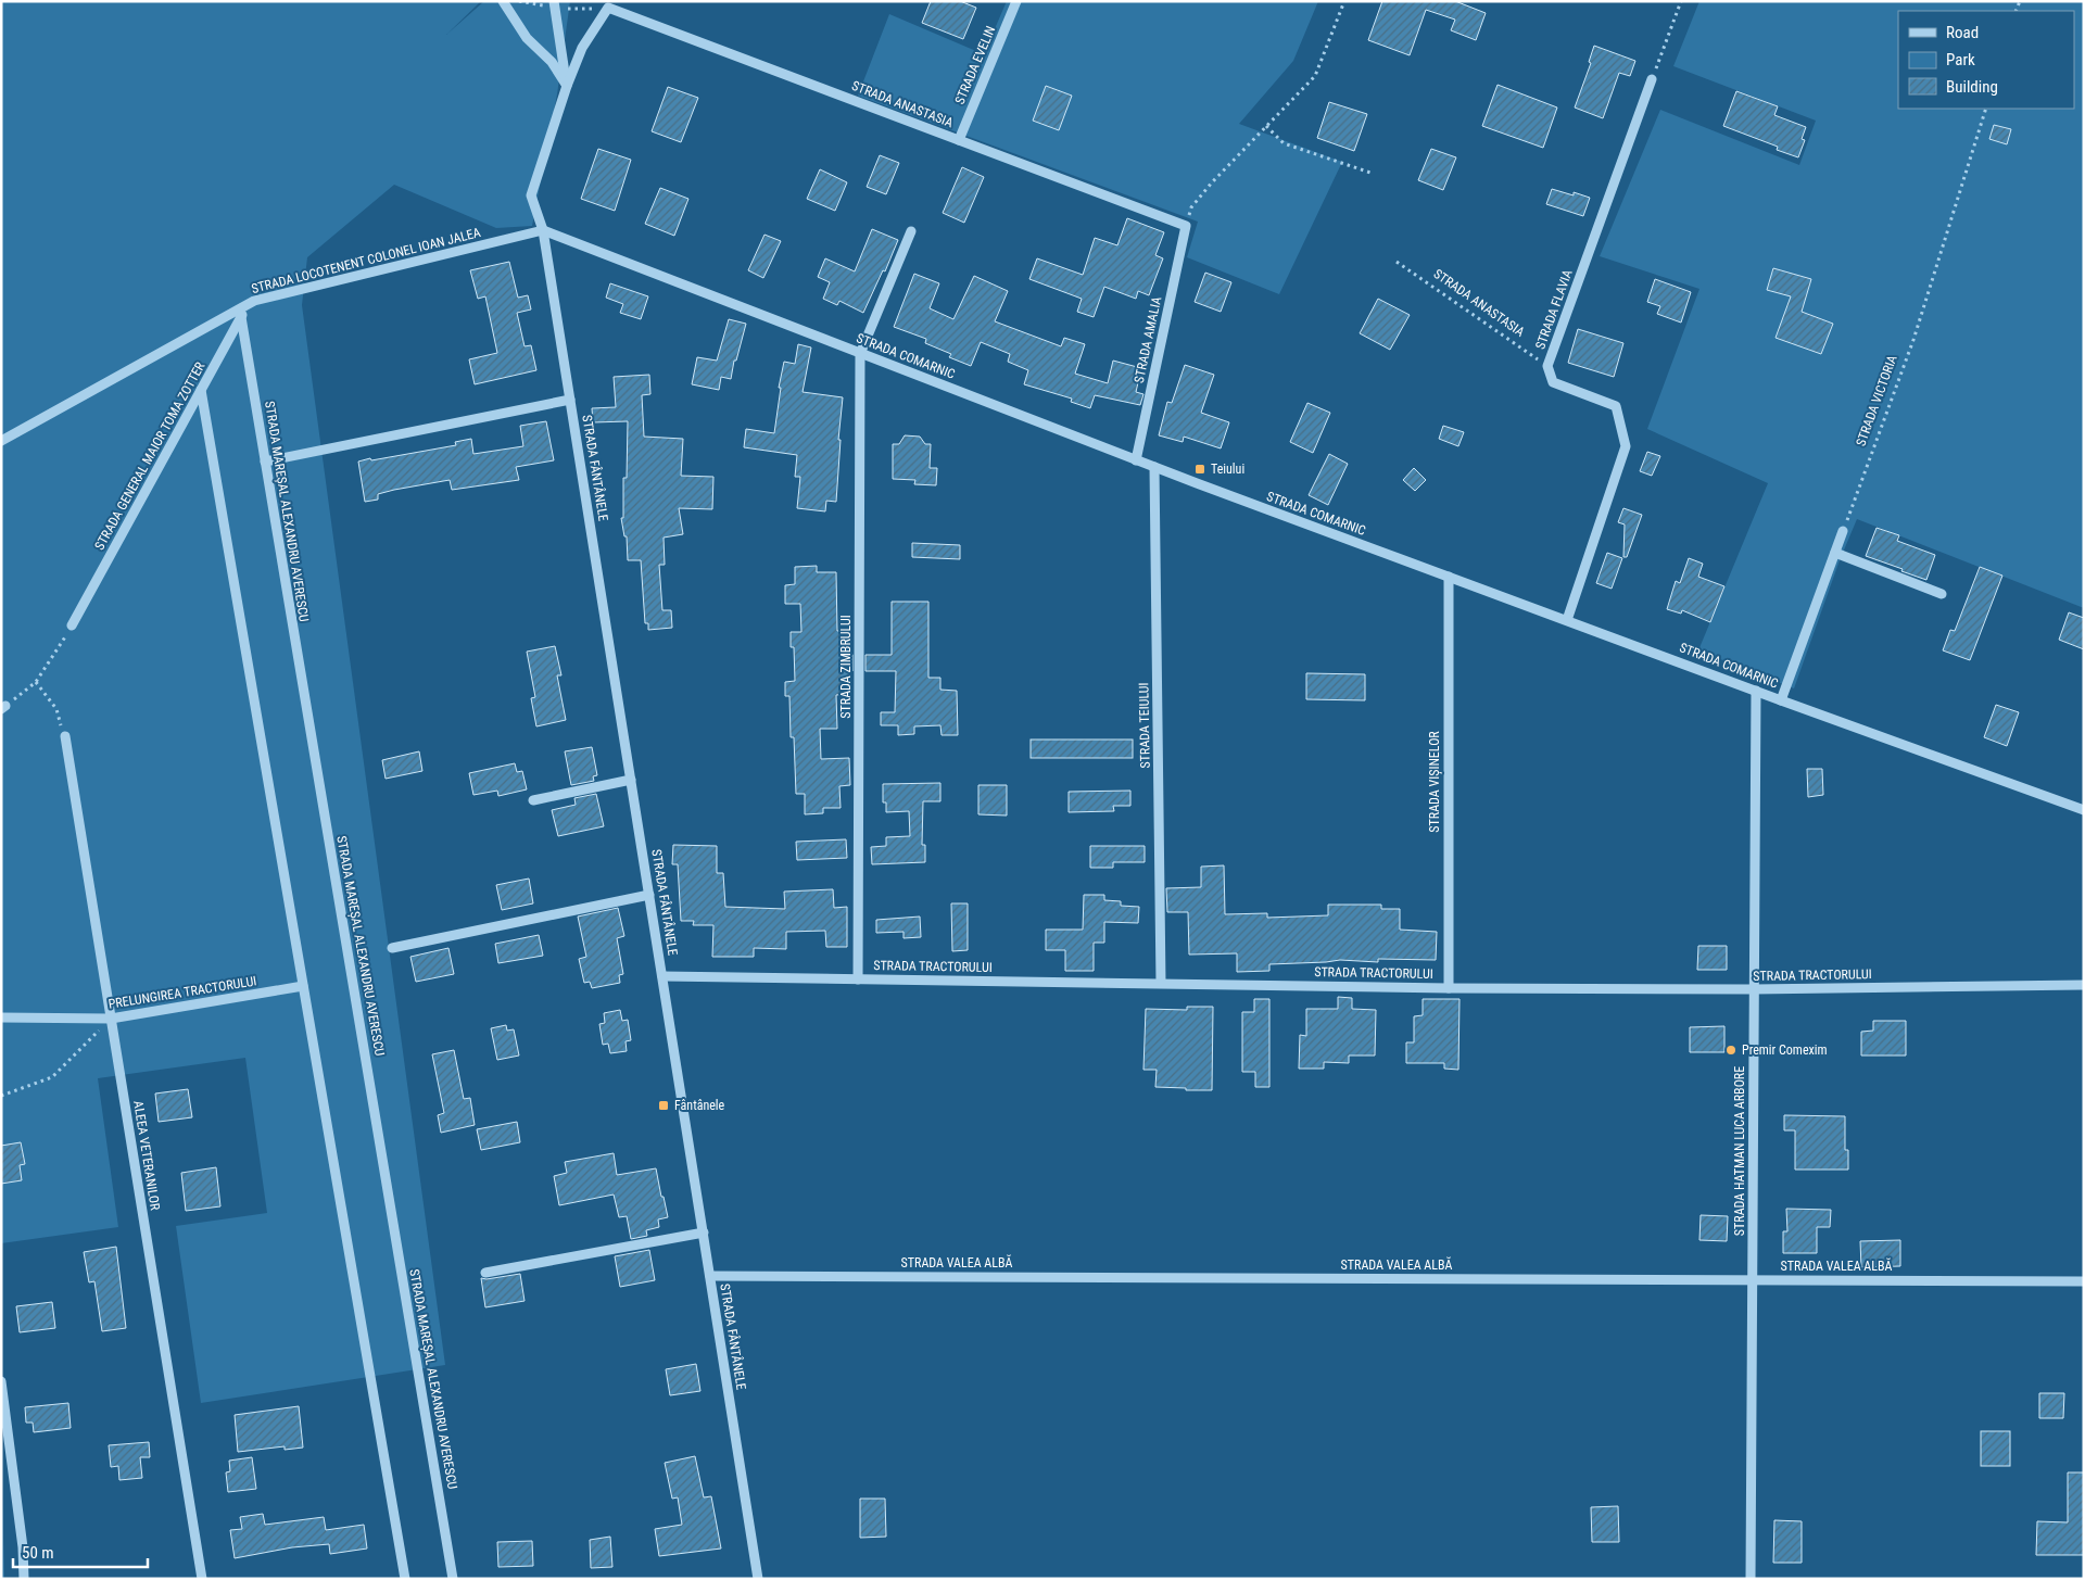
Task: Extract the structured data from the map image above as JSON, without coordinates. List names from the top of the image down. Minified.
{"streets":{"street":["STRADA EVELIN","STRADA ANASTASIA","STRADA LOCOTENENT COLONEL IOAN JALEA","STRADA FLAVIA","STRADA AMALIA","STRADA COMARNIC","STRADA GENERAL MAIOR TOMA ZOTTER","STRADA FÂNTÂNELE","STRADA MAREȘAL ALEXANDRU AVERESCU","STRADA ZIMBRULUI","STRADA TEIULUI","STRADA VIȘINELOR","STRADA TRACTORULUI","PRELUNGIREA TRACTORULUI","STRADA HATMAN LUCA ARBORE","ALEEA VETERANILOR","STRADA VALEA ALBĂ"],"path":["STRADA VICTORIA"]},"crossings":[["STRADA EVELIN","STRADA ANASTASIA"],["STRADA ANASTASIA","STRADA FLAVIA"],["STRADA ANASTASIA","STRADA AMALIA"],["STRADA ANASTASIA","STRADA FÂNTÂNELE"],["STRADA LOCOTENENT COLONEL IOAN JALEA","STRADA COMARNIC"],["STRADA LOCOTENENT COLONEL IOAN JALEA","STRADA GENERAL MAIOR TOMA ZOTTER"],["STRADA LOCOTENENT COLONEL IOAN JALEA","STRADA FÂNTÂNELE"],["STRADA FLAVIA","STRADA COMARNIC"],["STRADA AMALIA","STRADA COMARNIC"],["STRADA COMARNIC","STRADA FÂNTÂNELE"],["STRADA COMARNIC","STRADA ZIMBRULUI"],["STRADA COMARNIC","STRADA TEIULUI"],["STRADA COMARNIC","STRADA VIȘINELOR"],["STRADA COMARNIC","STRADA HATMAN LUCA ARBORE"],["STRADA GENERAL MAIOR TOMA ZOTTER","STRADA MAREȘAL ALEXANDRU AVERESCU"],["STRADA FÂNTÂNELE","STRADA TRACTORULUI"],["STRADA FÂNTÂNELE","STRADA VALEA ALBĂ"],["STRADA ZIMBRULUI","STRADA TRACTORULUI"],["STRADA TEIULUI","STRADA TRACTORULUI"],["STRADA VIȘINELOR","STRADA TRACTORULUI"],["STRADA TRACTORULUI","STRADA HATMAN LUCA ARBORE"],["PRELUNGIREA TRACTORULUI","ALEEA VETERANILOR"],["STRADA HATMAN LUCA ARBORE","STRADA VALEA ALBĂ"]],"places":{"transit":["Teiului","Fântânele"],"other":["Premir Comexim"]},"legend":["Road","Park","Building"],"scale_bar":"50 m"}
